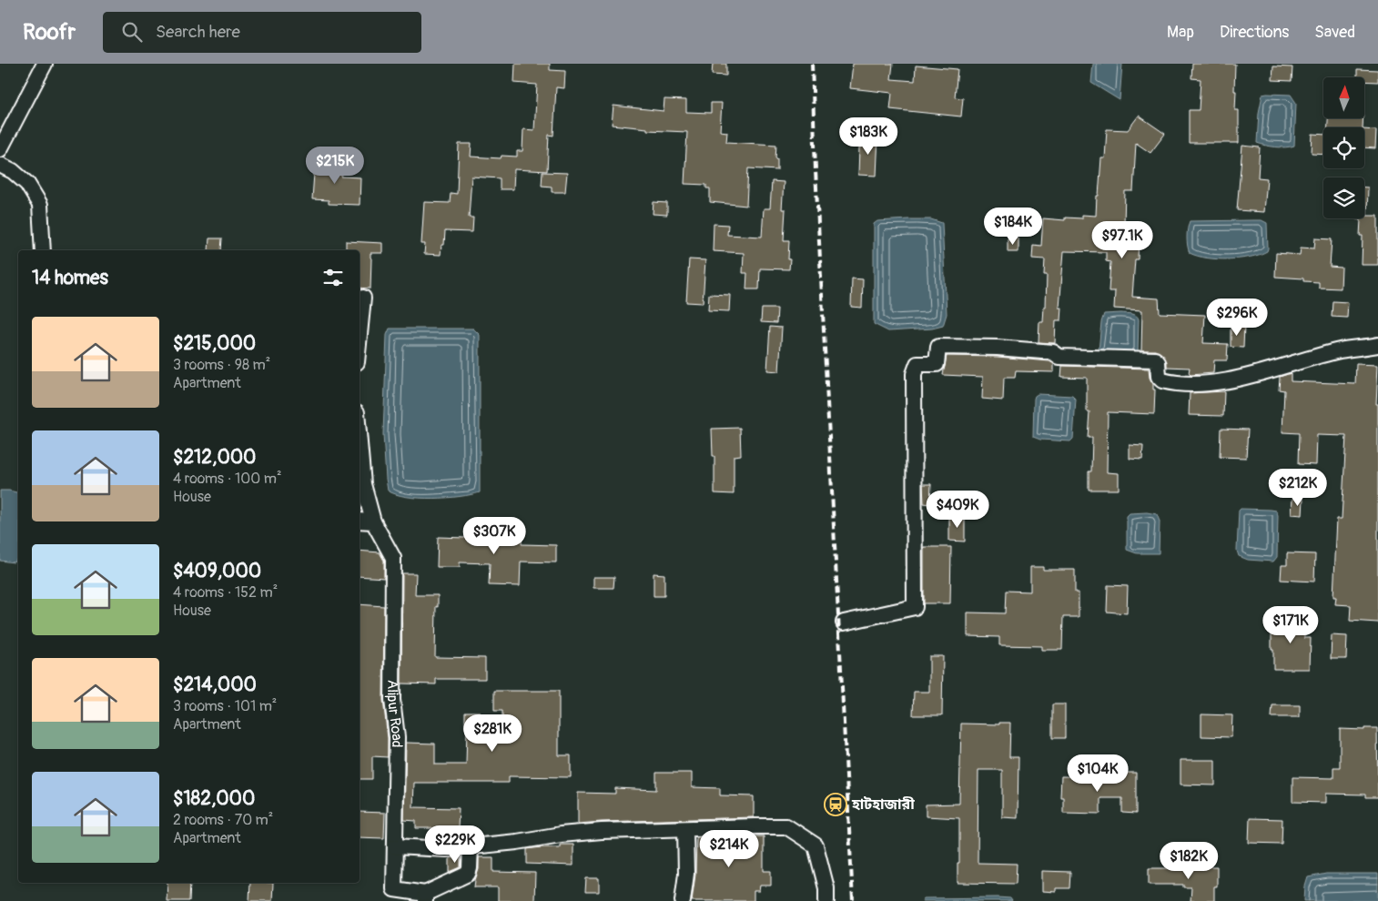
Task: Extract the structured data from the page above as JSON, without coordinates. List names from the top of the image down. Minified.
{"streets":{"street":["Alipur Road"]},"places":{"station":["হাটহাজারী"]},"north":"top","page":{"header":"Roofr","search":"Search here","nav":["Map","Directions","Saved"],"price":["$183K","$215K","$184K","$97.1K","$296K","$212K","$409K","$307K","$171K","$281K","$104K","$229K","$214K","$182K"],"heading":"14 homes","list":[{"name":"$215,000","note":"3 rooms · 98 m² · Apartment"},{"name":"$212,000","note":"4 rooms · 100 m² · House"},{"name":"$409,000","note":"4 rooms · 152 m² · House"},{"name":"$214,000","note":"3 rooms · 101 m² · Apartment"},{"name":"$182,000","note":"2 rooms · 70 m² · Apartment"}]}}
